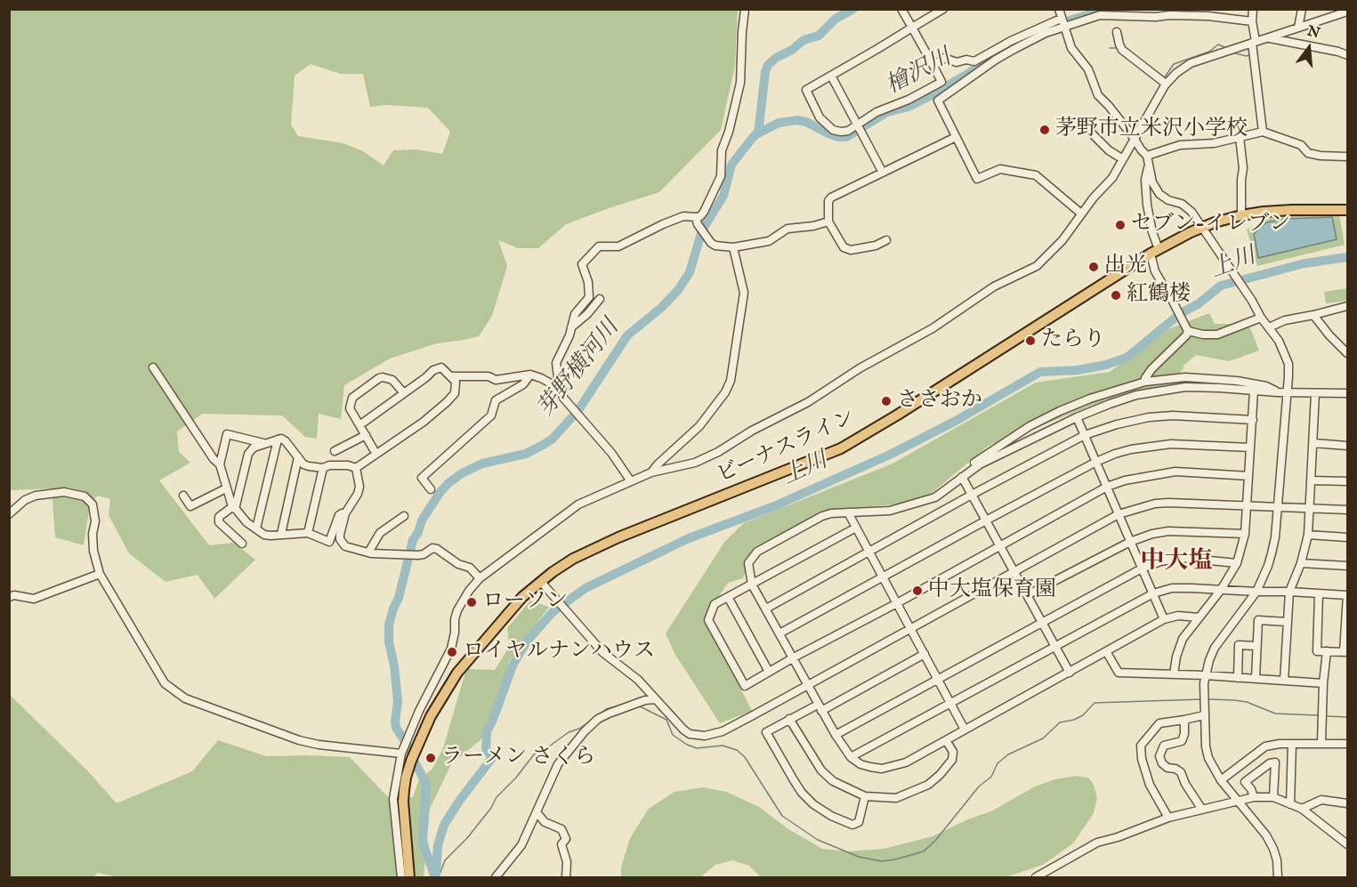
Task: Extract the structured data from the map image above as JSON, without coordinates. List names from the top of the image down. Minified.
{"streets":{"main road":["ビーナスライン"]},"districts":["中大塩"],"water":["檜沢川","上川","芽野横河川"],"places":["茅野市立米沢小学校","セブン-イレブン","出光","紅鶴楼","たらり","ささおか","中大塩保育園","ローソン","ロイヤルナンハウス","ラーメン さくら"],"north":"top"}
